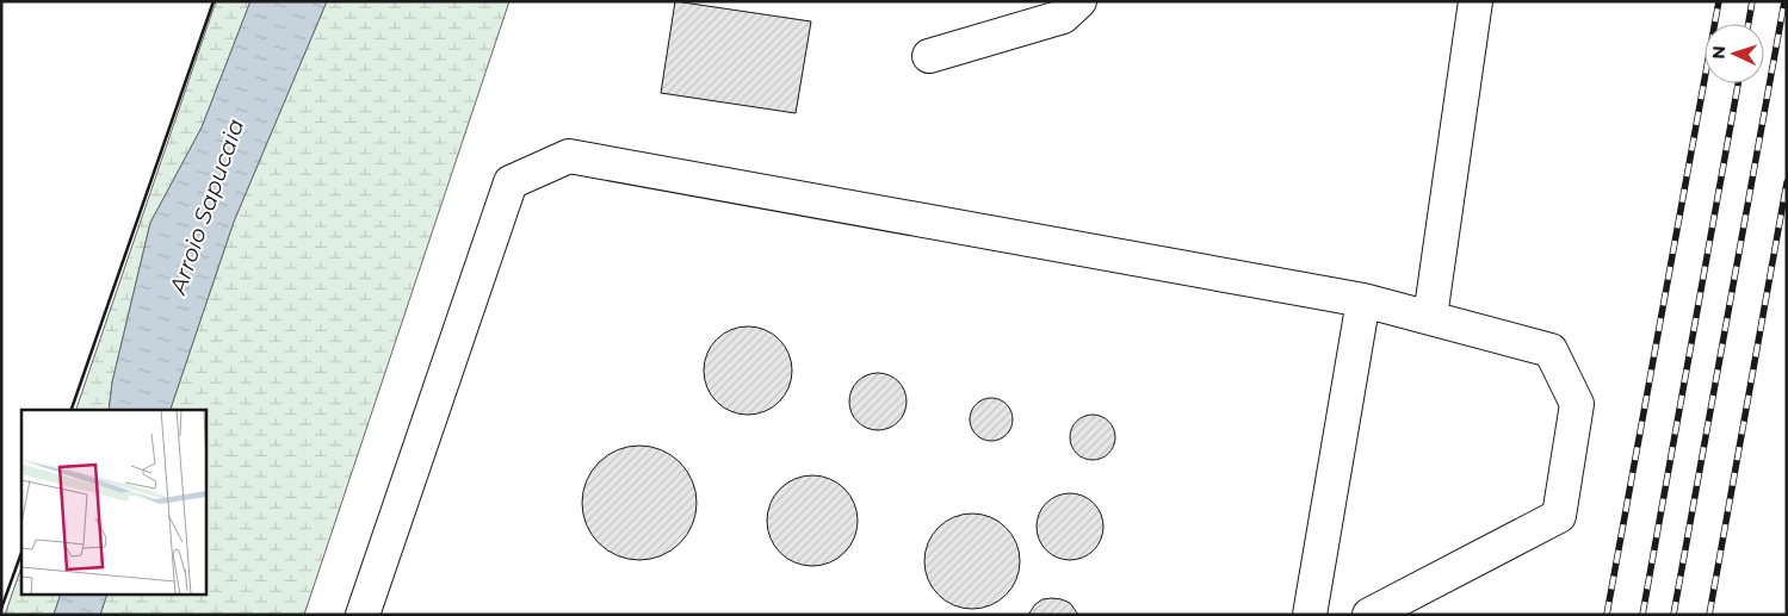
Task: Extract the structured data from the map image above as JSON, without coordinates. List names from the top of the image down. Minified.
{"water":["Arroio Sapucaia"],"north":"left"}
